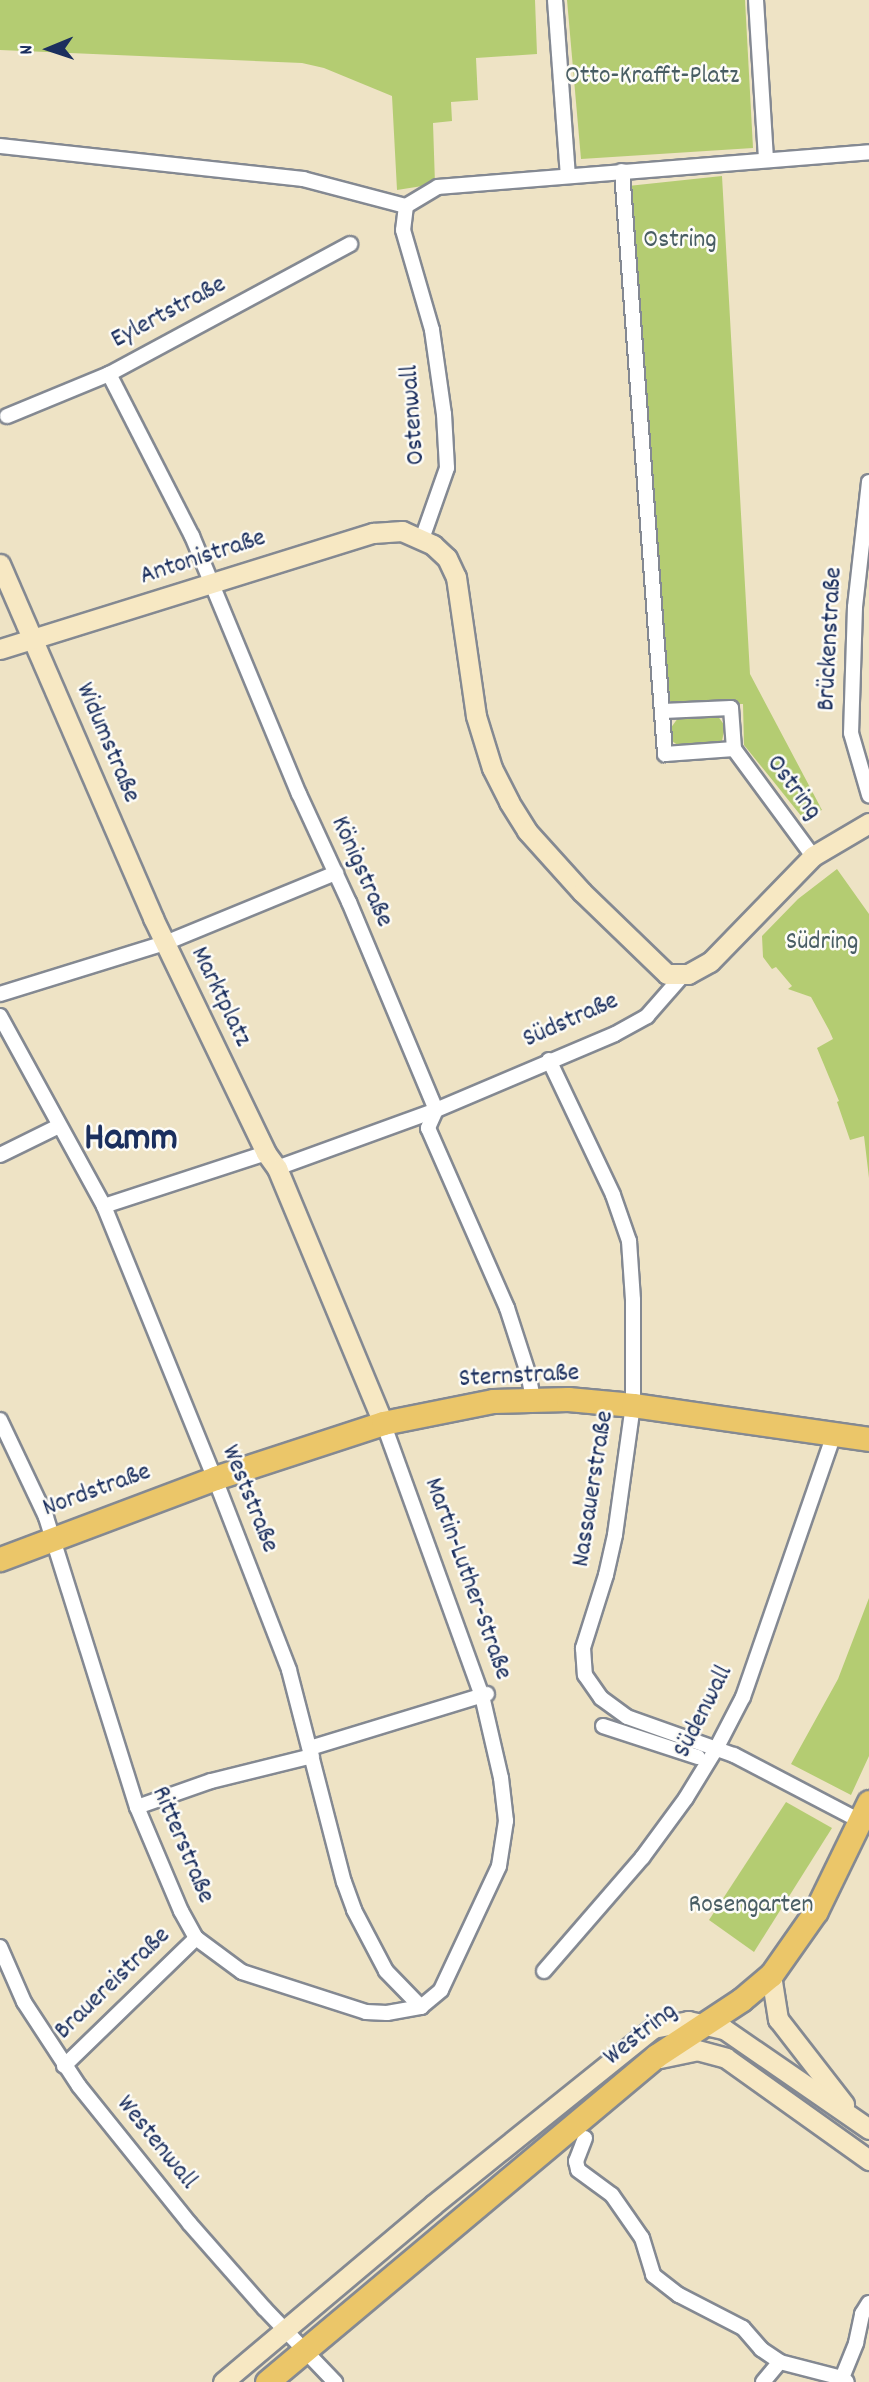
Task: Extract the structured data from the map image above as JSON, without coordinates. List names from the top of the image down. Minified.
{"streets":{"main road":["Antonistraße","Widumstraße","Marktplatz","Südstraße","Sternstraße","Nordstraße","Martin-Luther-Straße","Westring"],"street":["Eylertstraße","Ostenwall","Brückenstraße","Ostring","Königstraße","Nassauerstraße","Weststraße","Südenwall","Ritterstraße","Brauereistraße","Westenwall"]},"crossings":[["Eylertstraße","Königstraße"],["Ostenwall","Antonistraße"],["Antonistraße","Widumstraße"],["Antonistraße","Königstraße"],["Widumstraße","Marktplatz"],["Ostring","Südstraße"],["Königstraße","Südstraße"],["Königstraße","Sternstraße"],["Marktplatz","Südstraße"],["Marktplatz","Martin-Luther-Straße"],["Südstraße","Nassauerstraße"],["Südstraße","Martin-Luther-Straße"],["Sternstraße","Nassauerstraße"],["Sternstraße","Nordstraße"],["Sternstraße","Weststraße"],["Sternstraße","Martin-Luther-Straße"],["Sternstraße","Südenwall"],["Nassauerstraße","Südenwall"],["Nordstraße","Weststraße"],["Nordstraße","Ritterstraße"],["Weststraße","Martin-Luther-Straße"],["Weststraße","Ritterstraße"],["Martin-Luther-Straße","Ritterstraße"],["Ritterstraße","Brauereistraße"],["Brauereistraße","Westenwall"],["Westring","Westenwall"]],"districts":["Hamm"],"parks":["Otto-Krafft-Platz","Ostring","Südring","Rosengarten"],"north":"left"}
